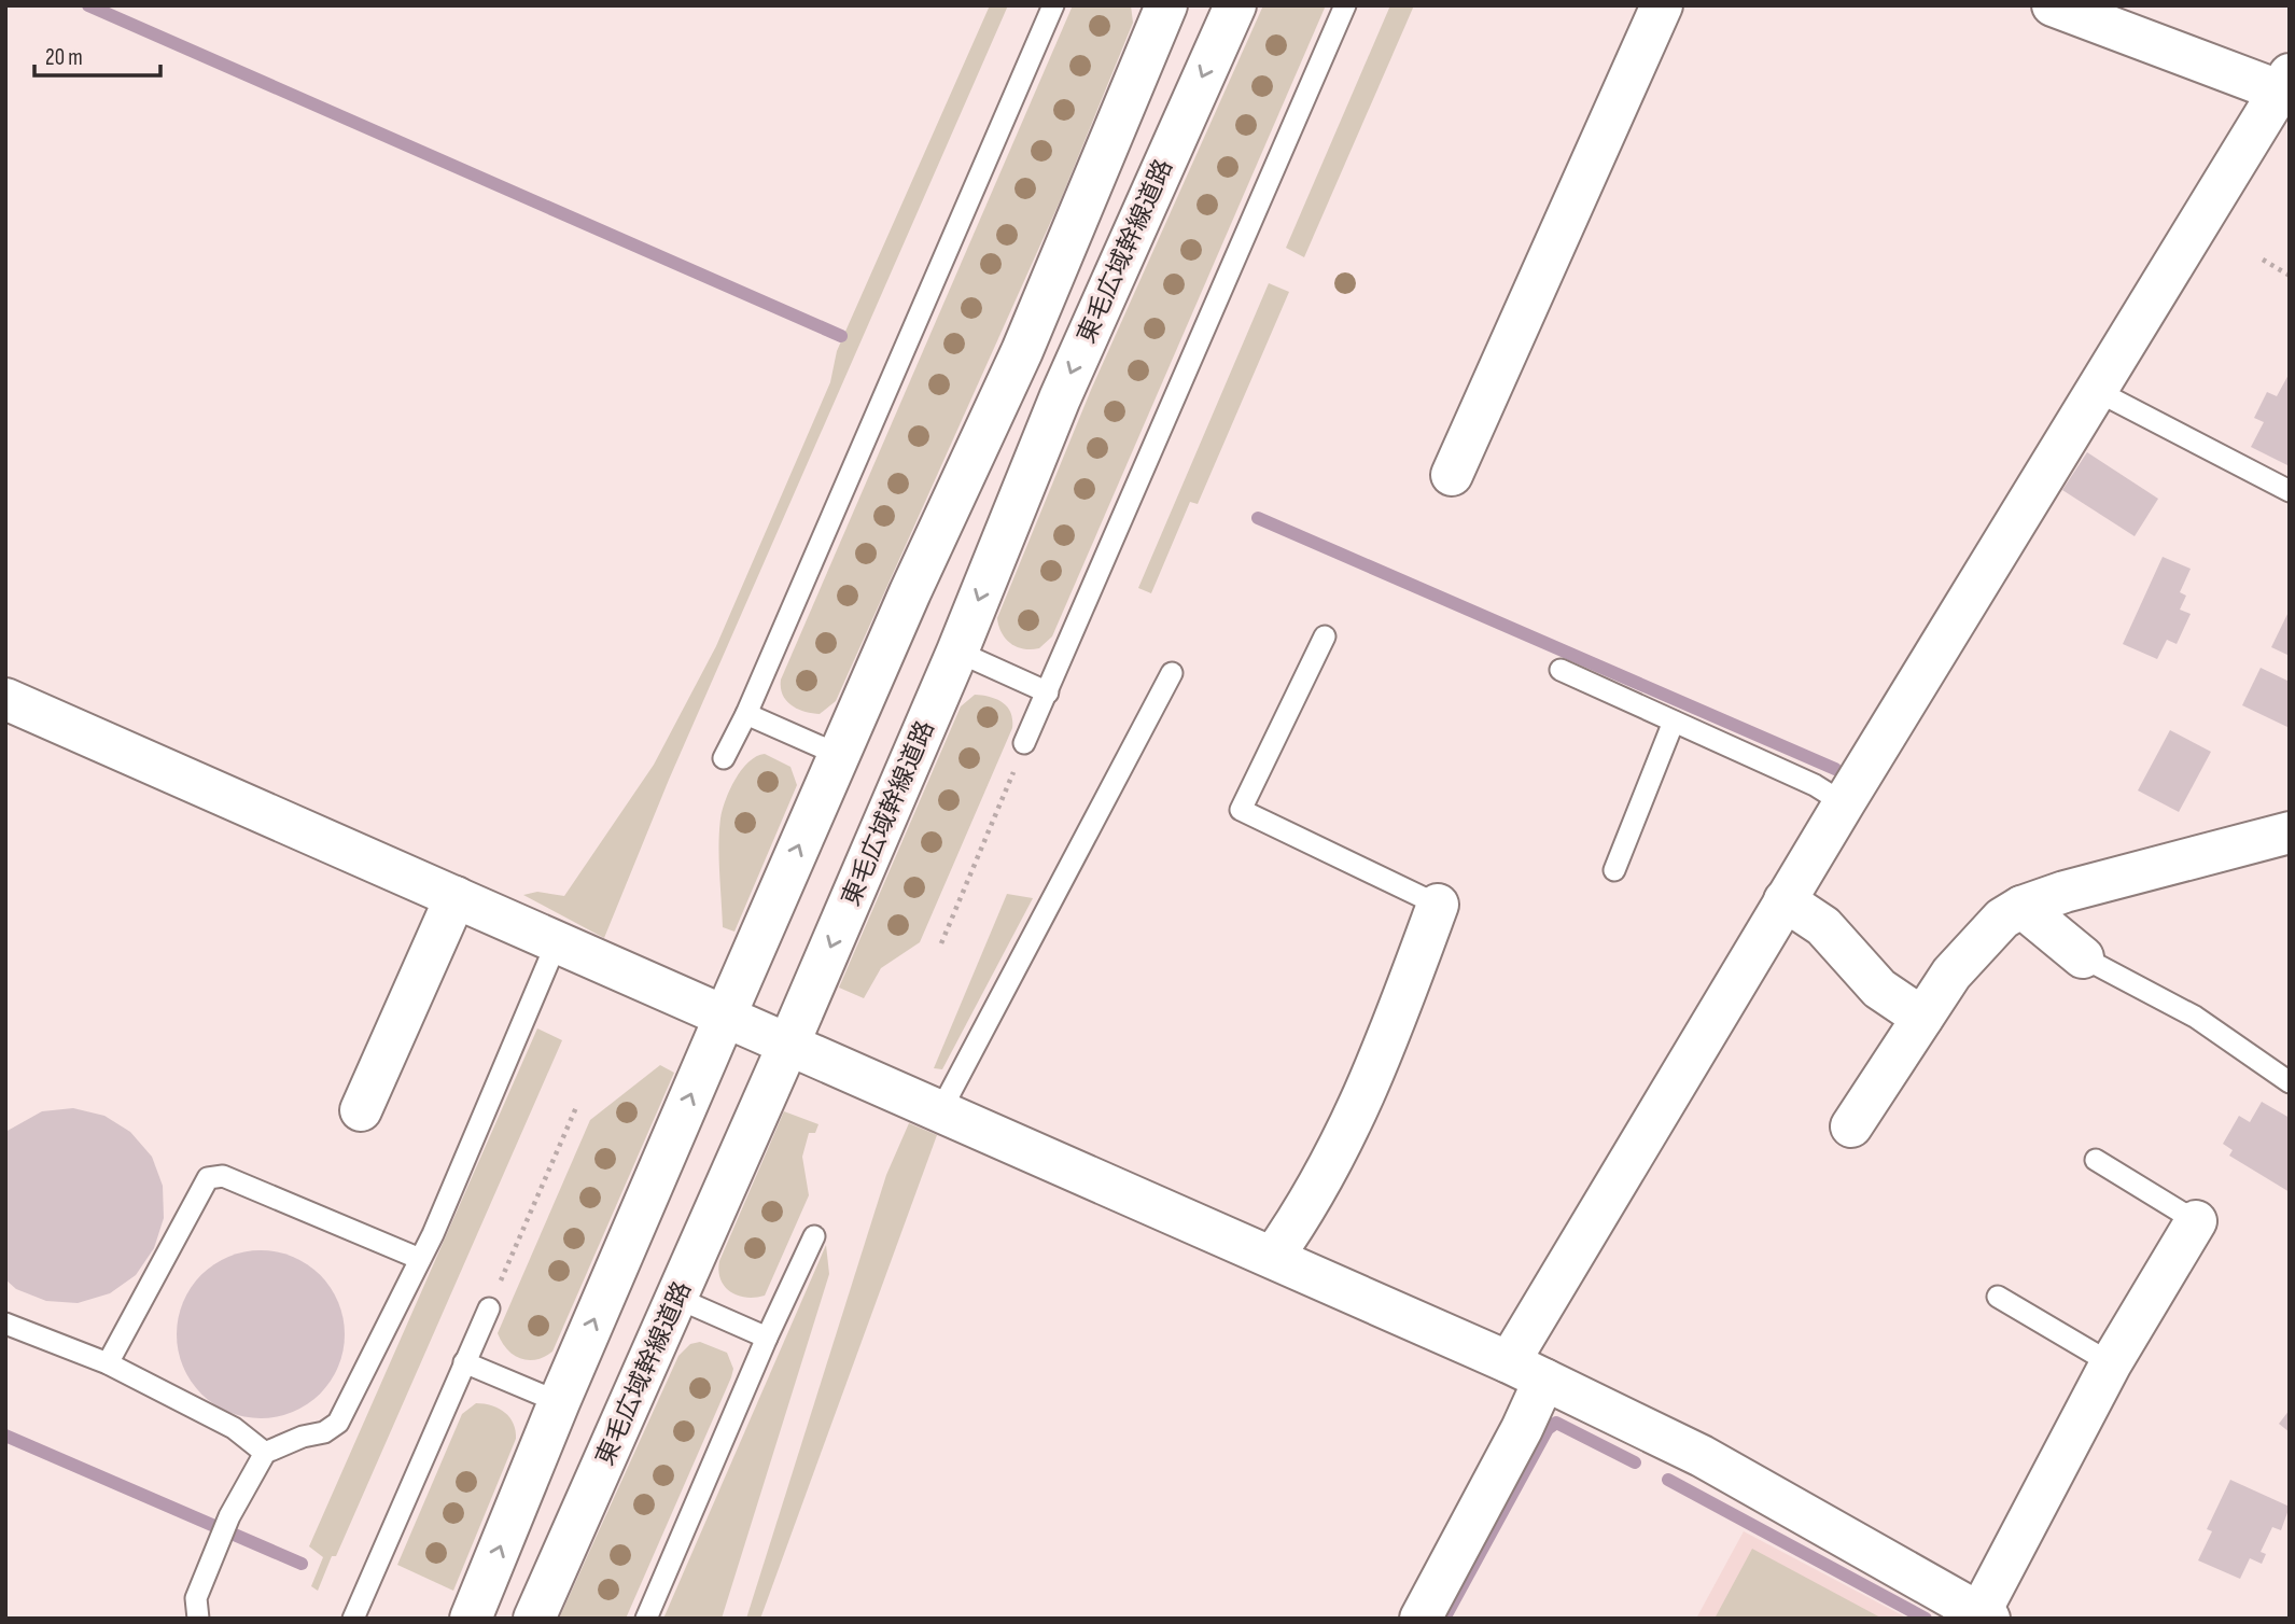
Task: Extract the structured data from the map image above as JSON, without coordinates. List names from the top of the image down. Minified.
{"streets":{"main road":["東毛広域幹線道路"]},"scale_bar":"20 m"}
